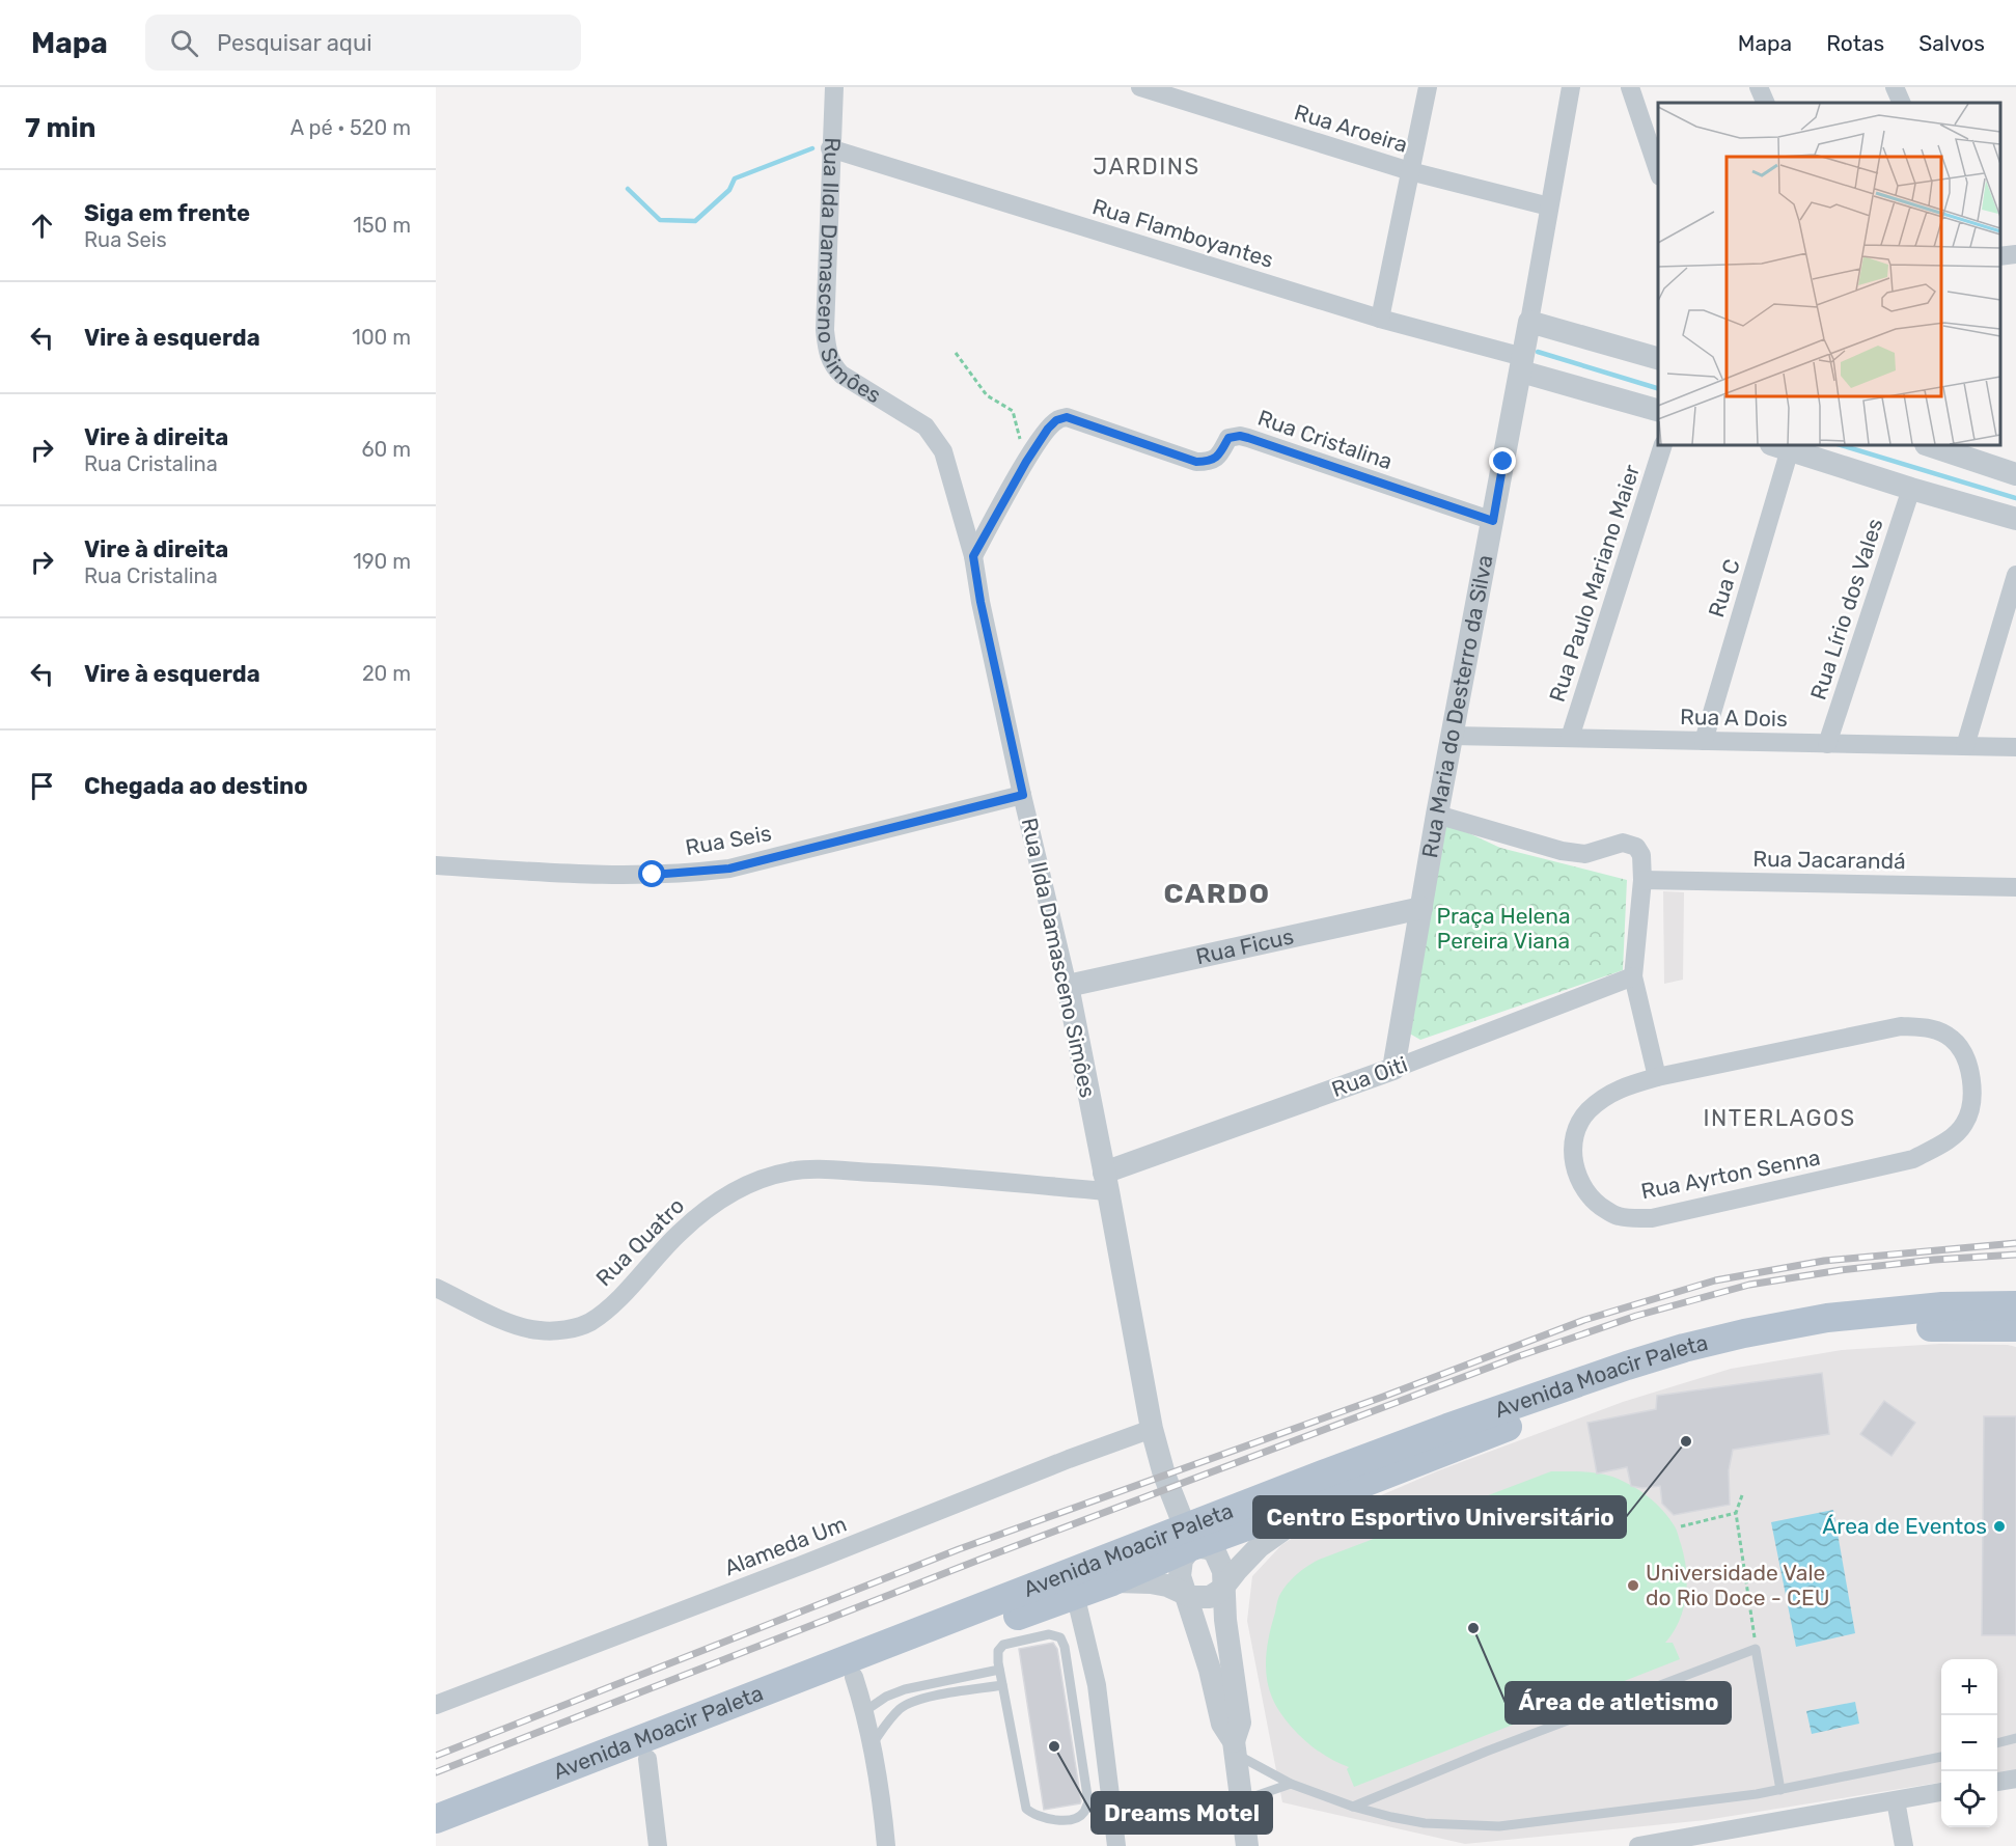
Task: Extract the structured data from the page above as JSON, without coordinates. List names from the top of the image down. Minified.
{"streets":{"main road":["Avenida Moacir Paleta"],"street":["Rua Aroeira","Rua Flamboyantes","Rua Ilda Damasceno Simôes","Rua Cristalina","Rua Paulo Mariano Maier","Rua C","Rua Lírio dos Vales","Rua Maria do Desterro da Silva","Rua A Dois","Rua Seis","Rua Jacarandá","Rua Ficus","Rua Oiti","Rua Ayrton Senna","Rua Quatro","Alameda Um"]},"crossings":[["Rua Aroeira","Rua Maria do Desterro da Silva"],["Rua Flamboyantes","Rua Ilda Damasceno Simôes"],["Rua Flamboyantes","Rua Maria do Desterro da Silva"],["Rua Ilda Damasceno Simôes","Rua Cristalina"],["Rua Ilda Damasceno Simôes","Rua Seis"],["Rua Ilda Damasceno Simôes","Rua Ficus"],["Rua Ilda Damasceno Simôes","Rua Oiti"],["Rua Ilda Damasceno Simôes","Rua Quatro"],["Rua Ilda Damasceno Simôes","Avenida Moacir Paleta"],["Rua Ilda Damasceno Simôes","Alameda Um"],["Rua Cristalina","Rua Maria do Desterro da Silva"],["Rua Paulo Mariano Maier","Rua A Dois"],["Rua C","Rua A Dois"],["Rua Lírio dos Vales","Rua A Dois"],["Rua Maria do Desterro da Silva","Rua A Dois"],["Rua Maria do Desterro da Silva","Rua Ficus"],["Rua Maria do Desterro da Silva","Rua Oiti"],["Rua Oiti","Rua Quatro"]],"districts":["JARDINS","CARDO","INTERLAGOS"],"parks":["Praça Helena Pereira Viana"],"places":["Centro Esportivo Universitário","Área de Eventos","Universidade Vale do Rio Doce - CEU","Área de atletismo","Dreams Motel"],"page":{"header":"Mapa","search":"Pesquisar aqui","nav":["Mapa","Rotas","Salvos"],"heading":["7 min","A pé · 520 m"],"list":[["Siga em frente","Rua Seis","150 m"],["Vire à esquerda","100 m"],["Vire à direita","Rua Cristalina","60 m"],["Vire à direita","Rua Cristalina","190 m"],["Vire à esquerda","20 m"],"Chegada ao destino"],"map_buttons":["+","−"]}}
